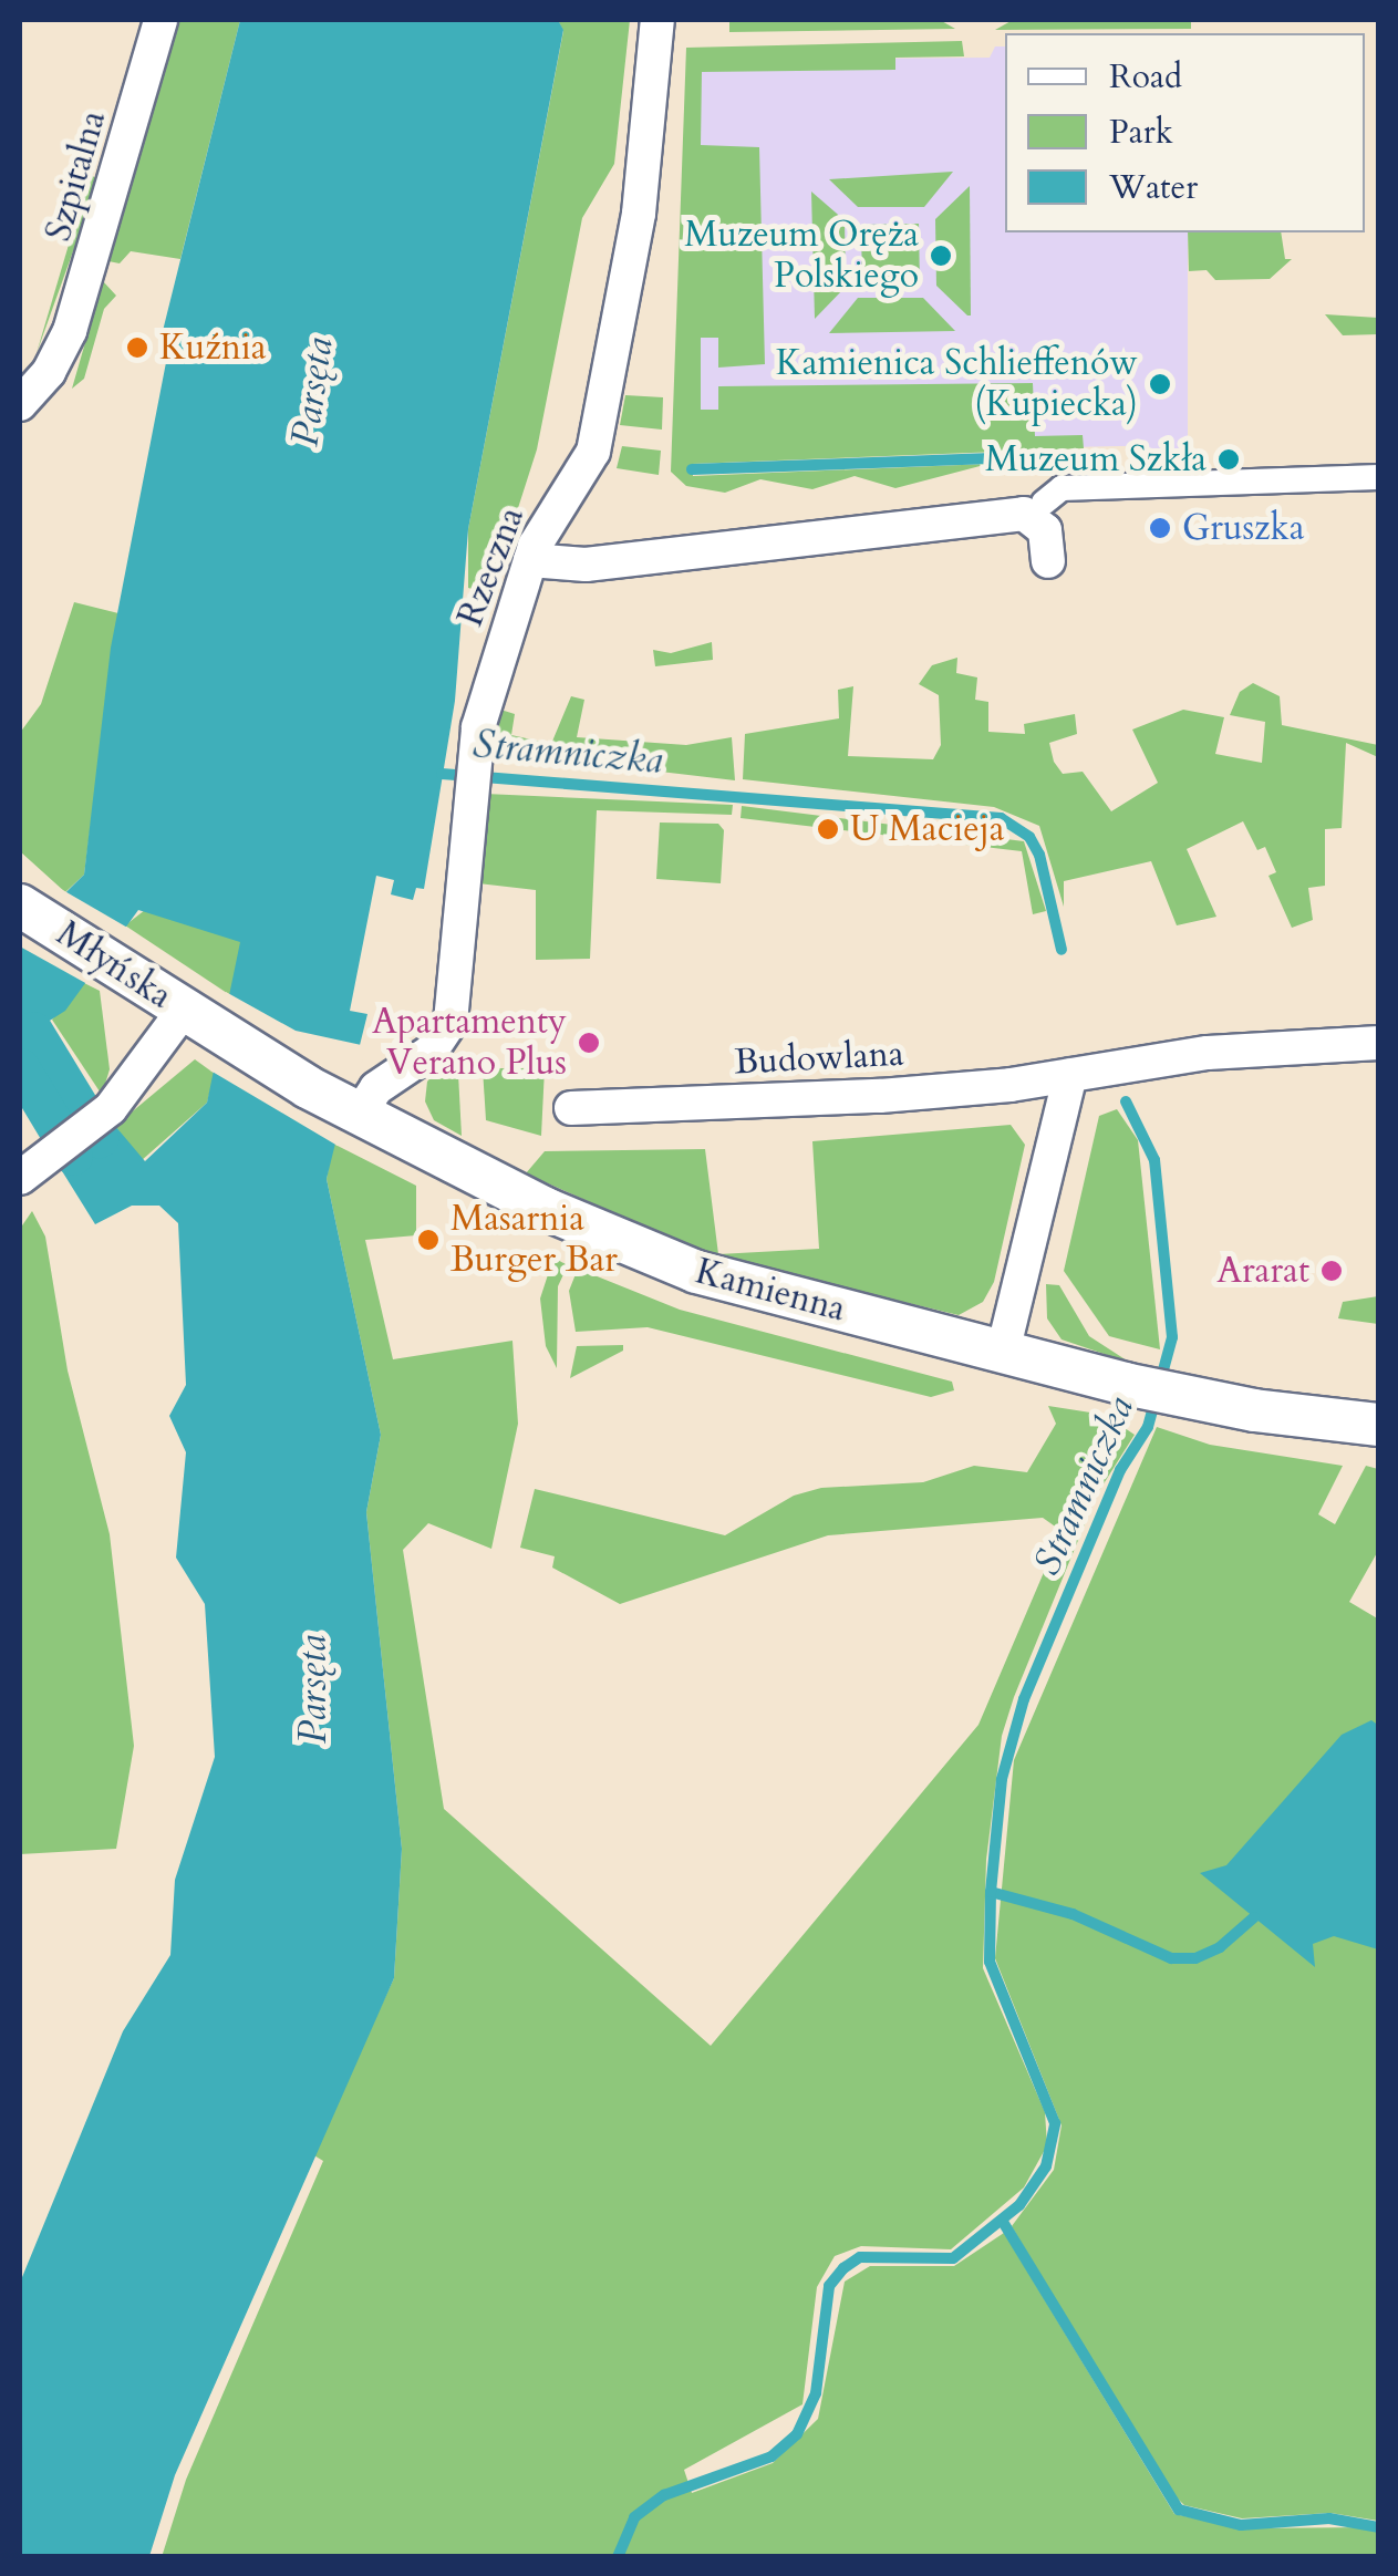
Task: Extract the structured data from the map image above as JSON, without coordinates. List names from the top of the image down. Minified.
{"streets":{"street":["Szpitalna","Rzeczna","Młyńska","Budowlana","Kamienna"]},"crossings":[["Rzeczna","Kamienna"],["Młyńska","Kamienna"]],"water":["Parsęta","Stramniczka"],"places":["Muzeum Oręża Polskiego","Kuźnia","Kamienica Schlieffenów (Kupiecka)","Muzeum Szkła","Gruszka","U Macieja","Apartamenty Verano Plus","Masarnia Burger Bar","Ararat"],"legend":["Road","Park","Water"]}
